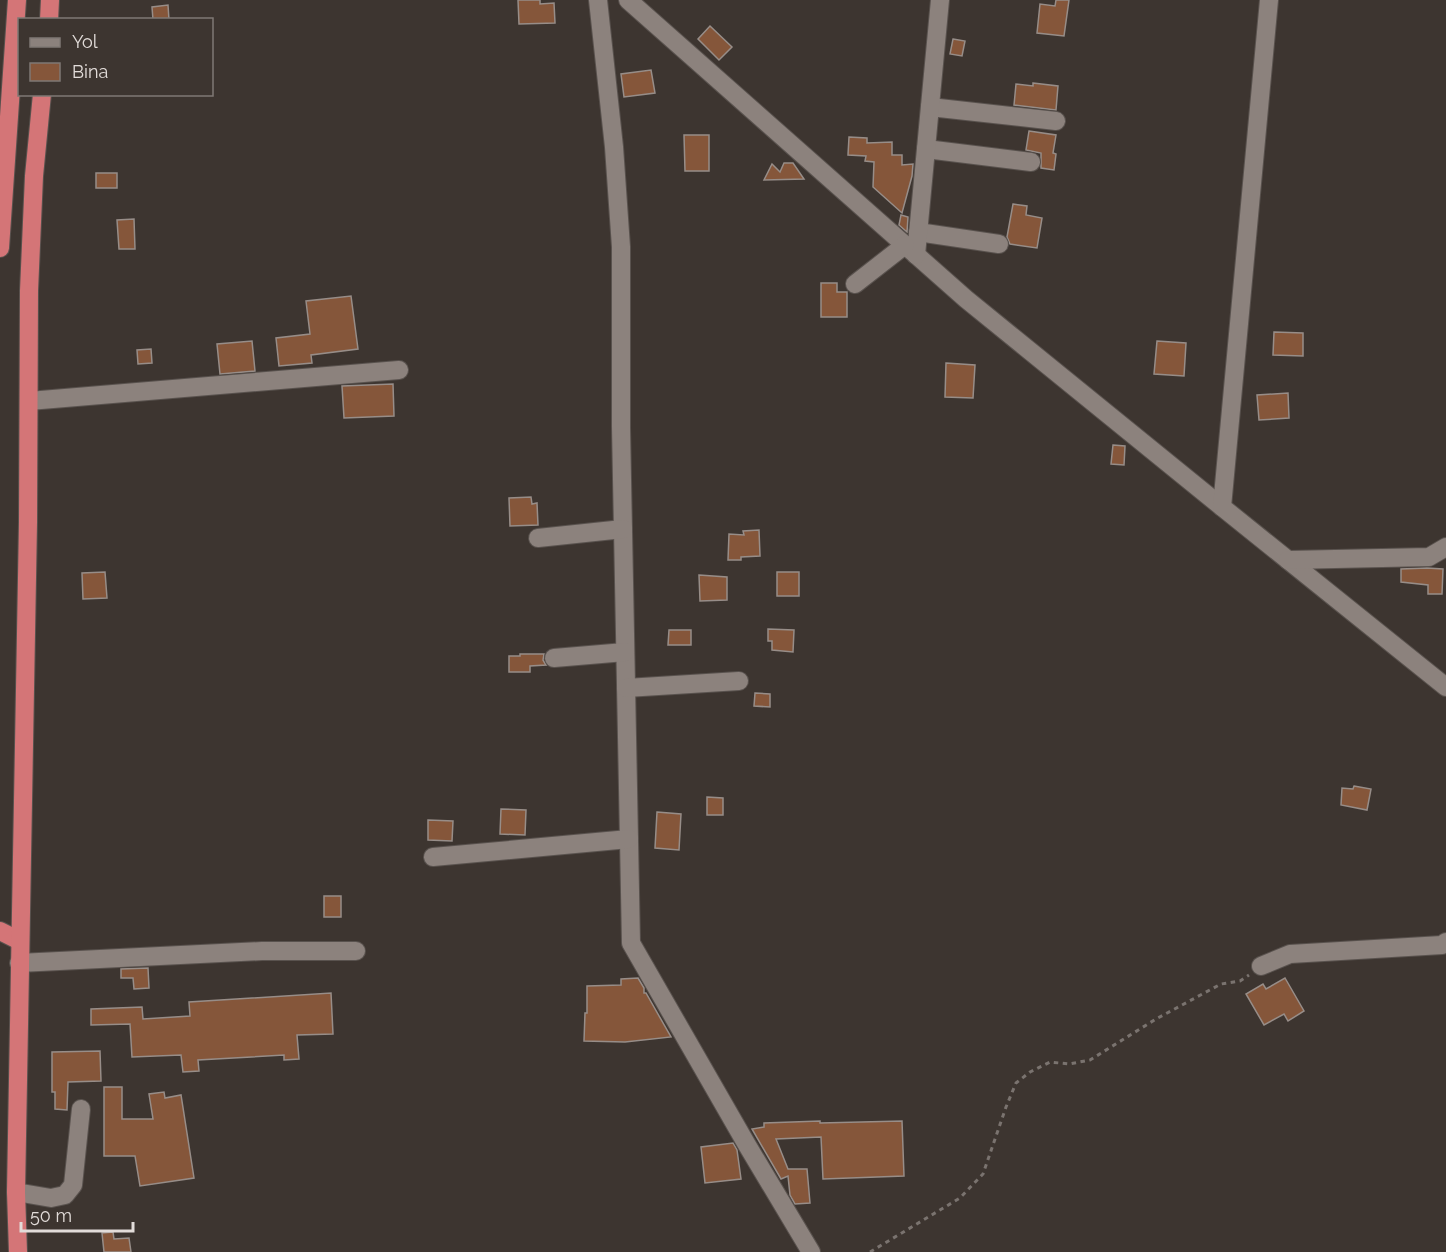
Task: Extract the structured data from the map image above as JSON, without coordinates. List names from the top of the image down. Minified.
{"legend":["Yol","Bina"],"scale_bar":"50 m"}
